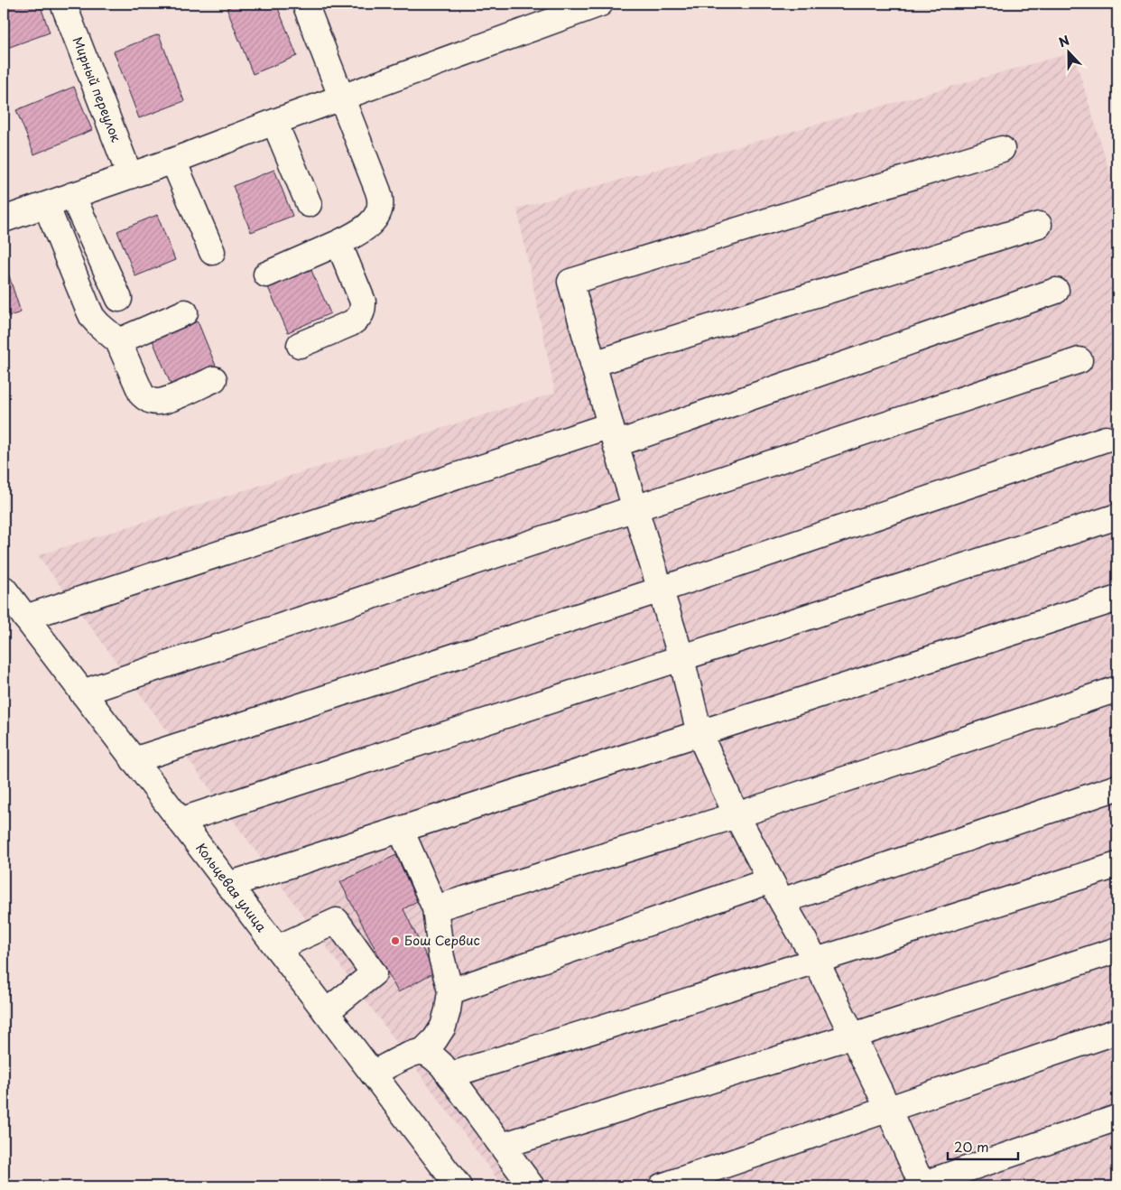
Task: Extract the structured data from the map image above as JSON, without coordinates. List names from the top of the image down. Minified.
{"streets":{"street":["Мирный переулок","Кольцевая улица"]},"places":["Бош Сервис"],"scale_bar":"20 m","north":"top"}
